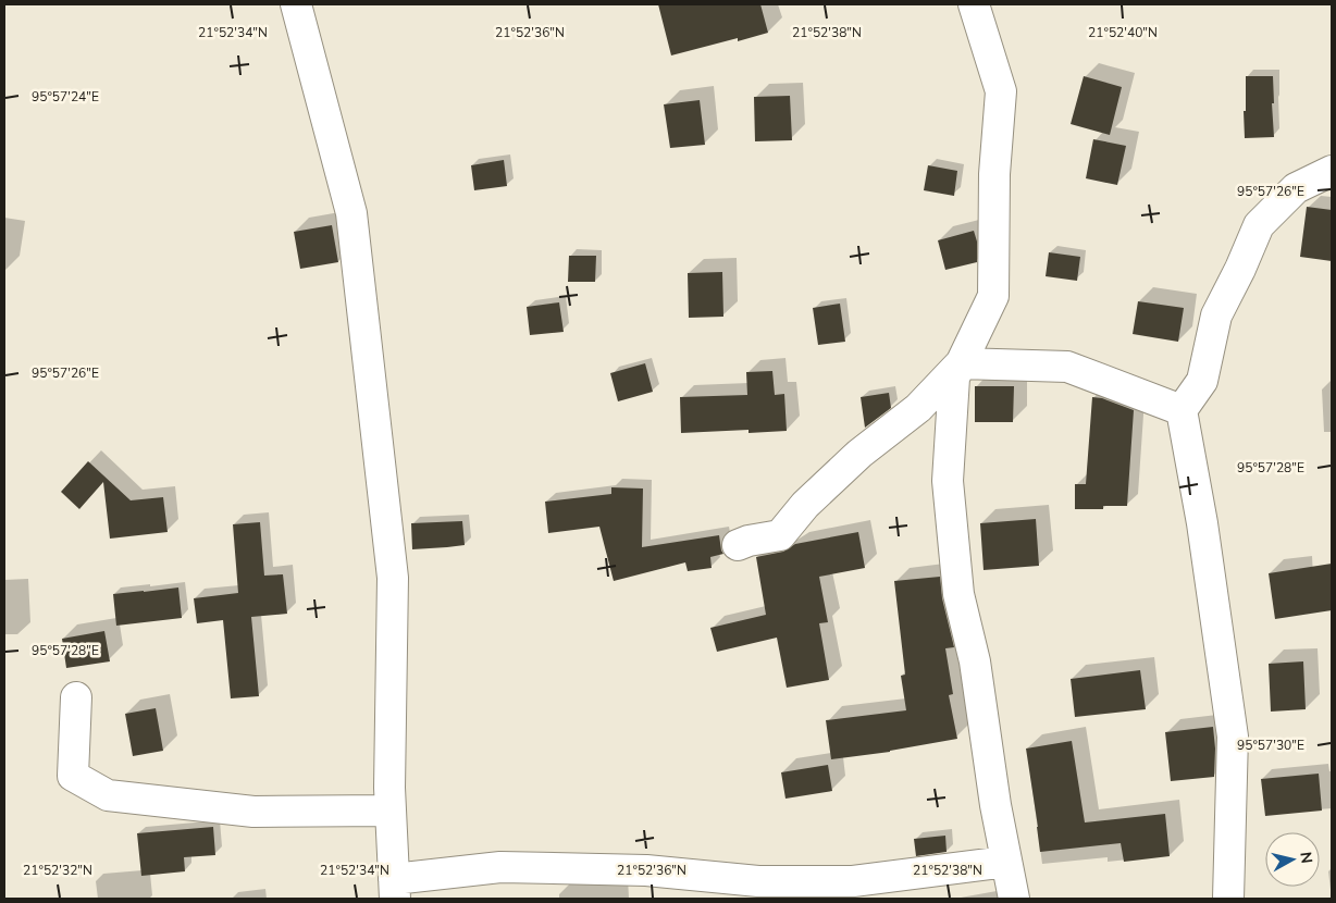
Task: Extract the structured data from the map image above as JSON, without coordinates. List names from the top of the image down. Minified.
{"north":"right","coordinates":["21°52'34\"N","21°52'36\"N","21°52'38\"N","21°52'40\"N","95°57'24\"E","95°57'26\"E","95°57'28\"E","95°57'30\"E","21°52'32\"N"]}
